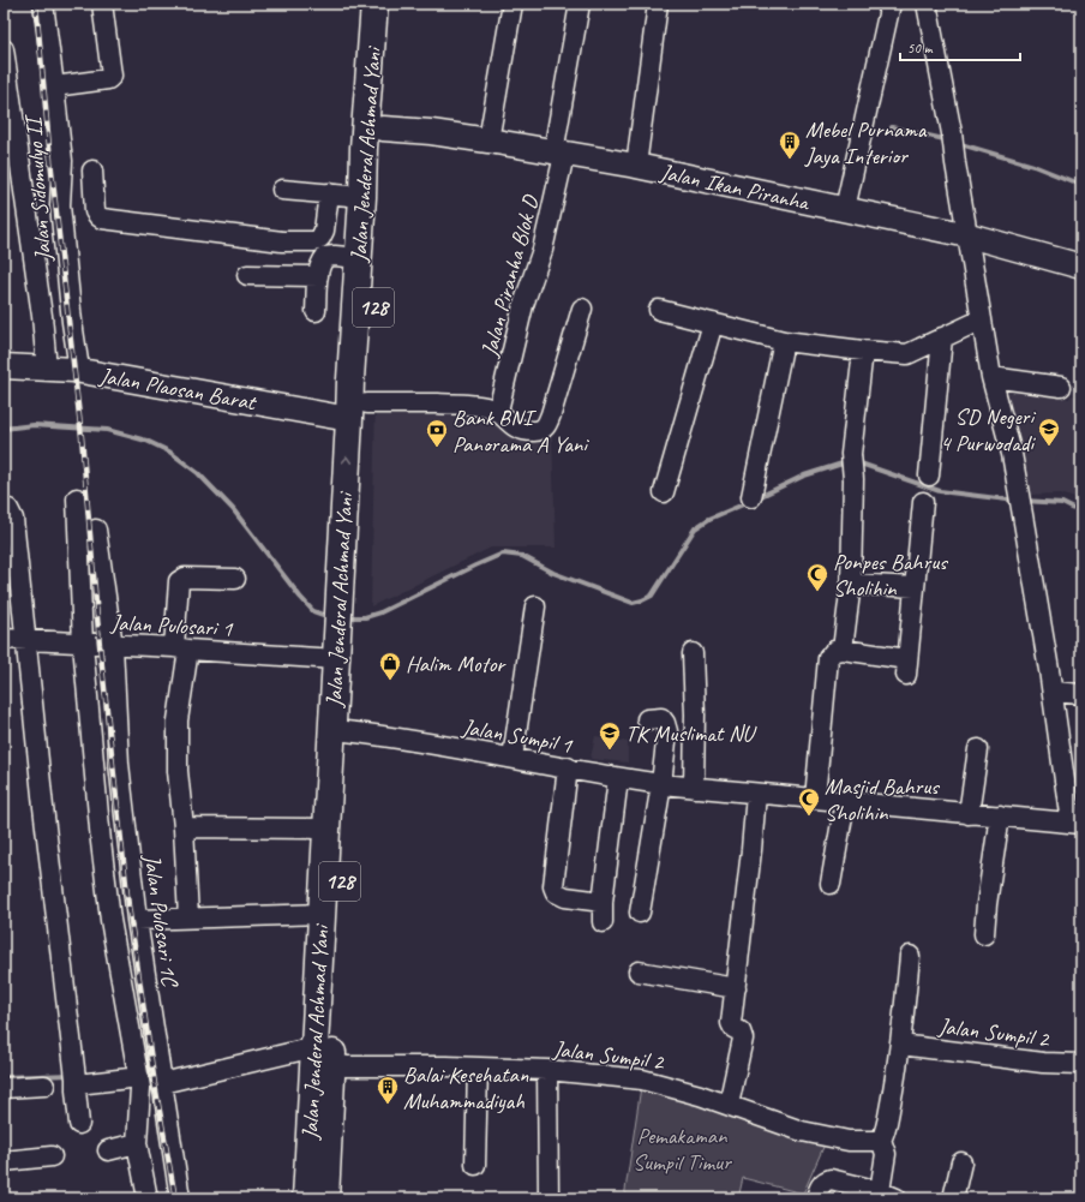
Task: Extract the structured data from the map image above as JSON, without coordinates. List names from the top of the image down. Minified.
{"streets":{"main road":["Jalan Jenderal Achmad Yani","128"],"street":["Jalan Ikan Piranha","Jalan Sidomulyo II","Jalan Piranha Blok D","Jalan Plaosan Barat","Jalan Pulosari 1","Jalan Sumpil 1","Jalan Pulosari 1C","Jalan Sumpil 2"]},"crossings":[["Jalan Jenderal Achmad Yani","Jalan Ikan Piranha"],["Jalan Jenderal Achmad Yani","128"],["Jalan Jenderal Achmad Yani","Jalan Plaosan Barat"],["Jalan Jenderal Achmad Yani","Jalan Pulosari 1"],["Jalan Jenderal Achmad Yani","Jalan Sumpil 1"],["Jalan Jenderal Achmad Yani","Jalan Sumpil 2"],["Jalan Ikan Piranha","Jalan Piranha Blok D"],["Jalan Sidomulyo II","Jalan Plaosan Barat"],["128","Jalan Sumpil 2"],["Jalan Pulosari 1","Jalan Pulosari 1C"],["Jalan Pulosari 1C","Jalan Sumpil 2"]],"parks":["Pemakaman Sumpil Timur"],"places":{"building":["Mebel Purnama Jaya Interior","Balai Kesehatan Muhammadiyah"],"school or university":["SD Negeri 4 Purwodadi","TK Muslimat NU"],"bank":["Bank BNI Panorama A Yani"],"mosque":["Ponpes Bahrus Sholihin","Masjid Bahrus Sholihin"],"shop":["Halim Motor"]},"scale_bar":"50 m"}
